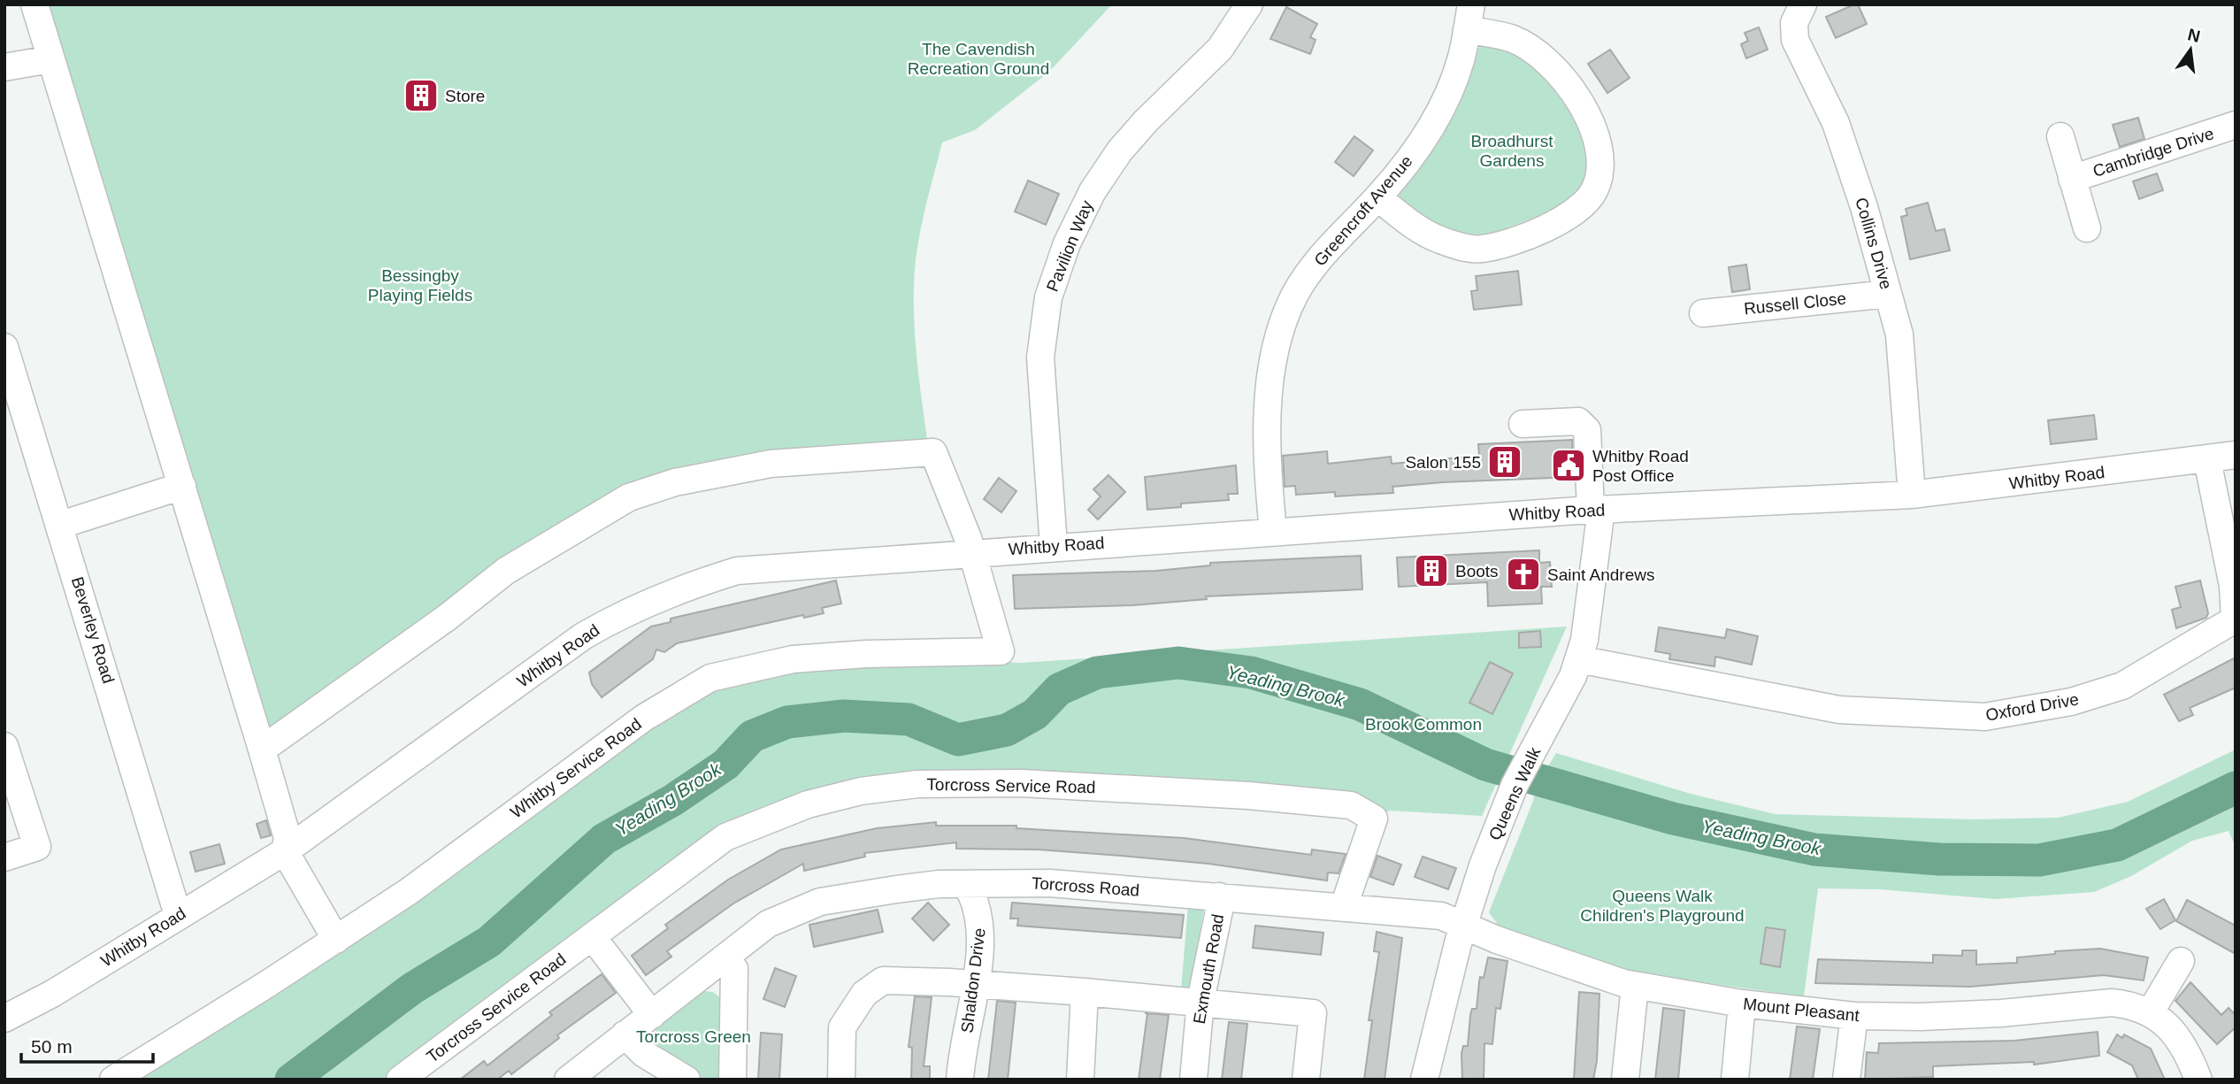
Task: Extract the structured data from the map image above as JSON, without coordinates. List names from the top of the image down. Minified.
{"streets":{"street":["Cambridge Drive","Greencroft Avenue","Collins Drive","Pavilion Way","Russell Close","Whitby Road","Beverley Road","Oxford Drive","Whitby Service Road","Torcross Service Road","Queens Walk","Torcross Road","Exmouth Road","Shaldon Drive","Mount Pleasant"]},"crossings":[["Greencroft Avenue","Whitby Road"],["Collins Drive","Russell Close"],["Collins Drive","Whitby Road"],["Pavilion Way","Whitby Road"],["Whitby Road","Beverley Road"],["Whitby Road","Oxford Drive"],["Whitby Road","Whitby Service Road"],["Whitby Road","Queens Walk"],["Oxford Drive","Queens Walk"],["Torcross Service Road","Torcross Road"],["Queens Walk","Torcross Road"],["Queens Walk","Mount Pleasant"],["Torcross Road","Exmouth Road"],["Torcross Road","Shaldon Drive"],["Torcross Road","Mount Pleasant"]],"water":["Yeading Brook"],"parks":["The Cavendish Recreation Ground","Broadhurst Gardens","Bessingby Playing Fields","Brook Common","Queens Walk Children's Playground","Torcross Green"],"places":{"building":["Store","Salon 155","Boots"],"public building":["Whitby Road Post Office"],"church":["Saint Andrews"]},"scale_bar":"50 m","north":"top"}
